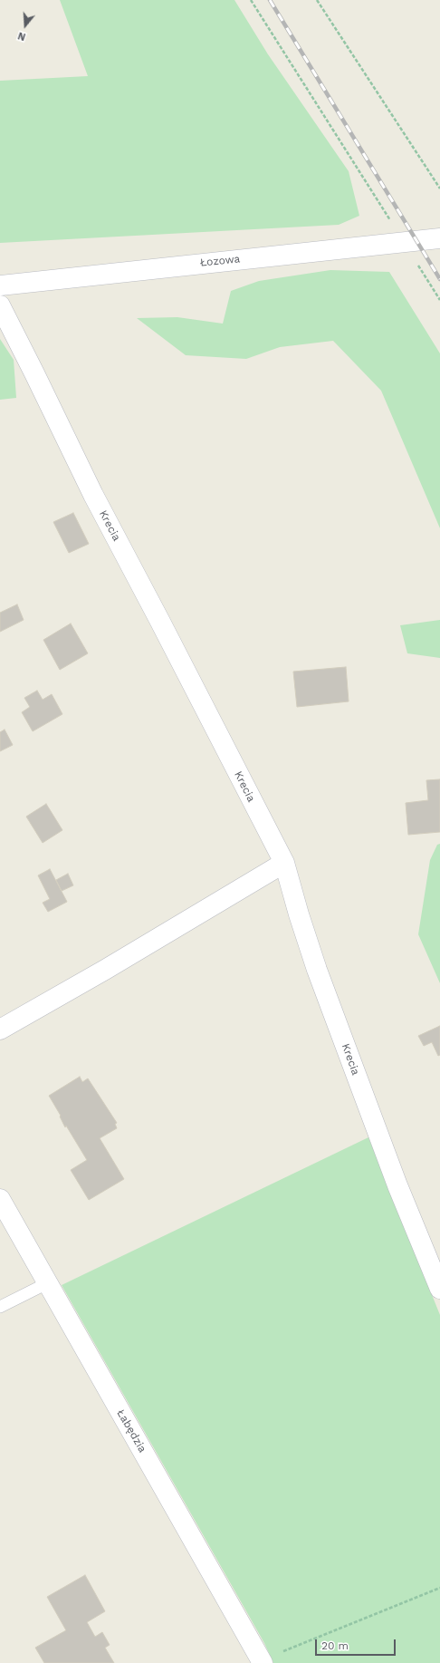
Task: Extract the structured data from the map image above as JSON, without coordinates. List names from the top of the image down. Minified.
{"streets":{"street":["Łozowa","Krecia","Łabędzia"]},"scale_bar":"20 m","north":"bottom"}
